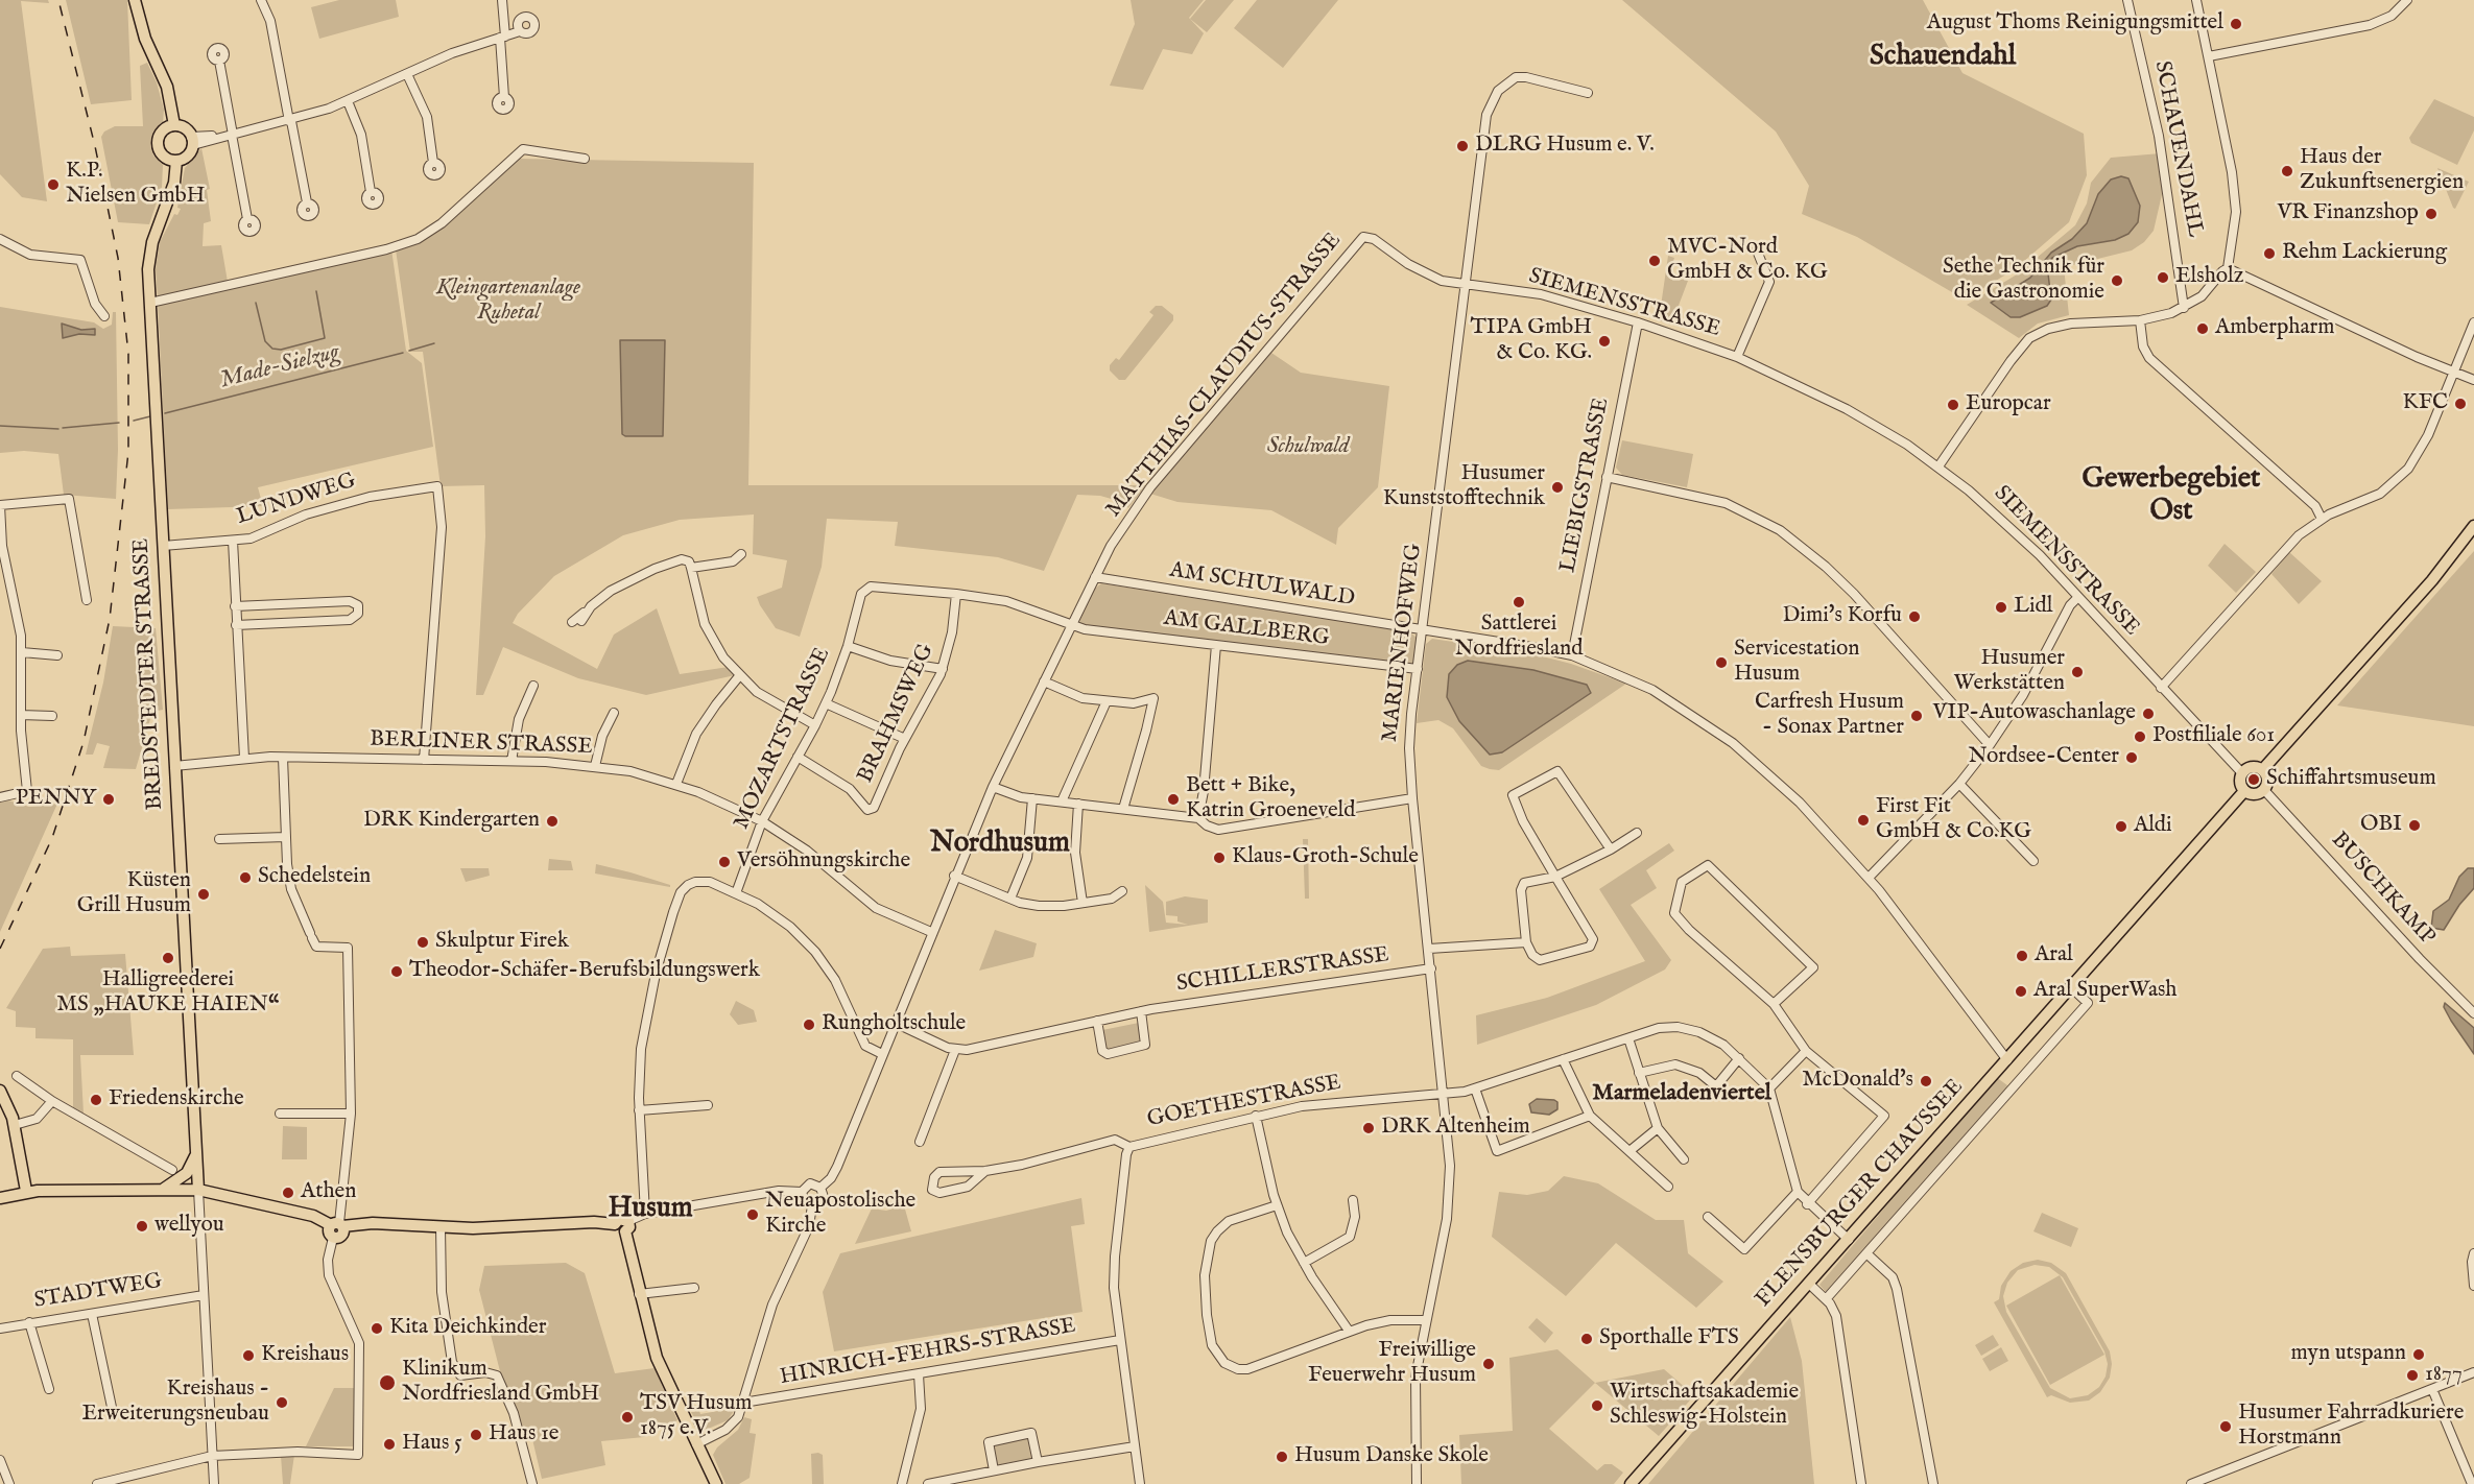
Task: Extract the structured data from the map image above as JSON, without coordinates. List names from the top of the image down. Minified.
{"streets":{"main road":["BREDSTEDTER STRASSE","FLENSBURGER CHAUSSEE"],"street":["SCHAUENDAHL","SIEMENSSTRASSE","MATTHIAS-CLAUDIUS-STRASSE","LIEBIGSTRASSE","LUNDWEG","AM SCHULWALD","AM GALLBERG","MARIENHOFWEG","BRAHMSWEG","MOZARTSTRASSE","BERLINER STRASSE","BUSCHKAMP","SCHILLERSTRASSE","GOETHESTRASSE","STADTWEG","HINRICH-FEHRS-STRASSE"]},"crossings":[["SIEMENSSTRASSE","MATTHIAS-CLAUDIUS-STRASSE"],["SIEMENSSTRASSE","LIEBIGSTRASSE"],["SIEMENSSTRASSE","MARIENHOFWEG"],["SIEMENSSTRASSE","BUSCHKAMP"],["SIEMENSSTRASSE","FLENSBURGER CHAUSSEE"],["MATTHIAS-CLAUDIUS-STRASSE","AM SCHULWALD"],["MATTHIAS-CLAUDIUS-STRASSE","AM GALLBERG"],["MATTHIAS-CLAUDIUS-STRASSE","MOZARTSTRASSE"],["MATTHIAS-CLAUDIUS-STRASSE","BERLINER STRASSE"],["MATTHIAS-CLAUDIUS-STRASSE","HINRICH-FEHRS-STRASSE"],["LIEBIGSTRASSE","AM SCHULWALD"],["LUNDWEG","BREDSTEDTER STRASSE"],["LUNDWEG","BERLINER STRASSE"],["AM SCHULWALD","MARIENHOFWEG"],["AM SCHULWALD","FLENSBURGER CHAUSSEE"],["AM GALLBERG","MARIENHOFWEG"],["AM GALLBERG","MOZARTSTRASSE"],["MARIENHOFWEG","SCHILLERSTRASSE"],["MARIENHOFWEG","GOETHESTRASSE"],["BREDSTEDTER STRASSE","BERLINER STRASSE"],["BRAHMSWEG","MOZARTSTRASSE"],["MOZARTSTRASSE","BERLINER STRASSE"],["BUSCHKAMP","FLENSBURGER CHAUSSEE"]],"districts":["Schauendahl","Gewerbegebiet Ost","Nordhusum","Marmeladenviertel","Husum"],"water":["Made-Sielzug"],"parks":["Kleingartenanlage Ruhetal","Schulwald"],"places":["August Thoms Reinigungsmittel","DLRG Husum e. V.","Haus der Zukunftsenergien","K.P. Nielsen GmbH","VR Finanzshop","Rehm Lackierung","MVC-Nord GmbH & Co. KG","Elsholz","Sethe Technik für die Gastronomie","Amberpharm","TIPA GmbH & Co. KG.","KFC","Europcar","Husumer Kunststofftechnik","Sattlerei Nordfriesland","Lidl","Dimi's Korfu","Servicestation Husum","Husumer Werkstätten","VIP-Autowaschanlage","Carfresh Husum - Sonax Partner","Postfiliale 601","Nordsee-Center","Schiffahrtsmuseum","PENNY","Bett + Bike, Katrin Groeneveld","First Fit GmbH & Co.KG","DRK Kindergarten","OBI","Aldi","Klaus-Groth-Schule","Versöhnungskirche","Schedelstein","Küsten Grill Husum","Skulptur Firek","Aral","Halligreederei MS „HAUKE HAIEN“","Theodor-Schäfer-Berufsbildungswerk","Aral SuperWash","Rungholtschule","McDonald's","Friedenskirche","DRK Altenheim","Athen","Neuapostolische Kirche","wellyou","Kita Deichkinder","Sporthalle FTS","myn utspann","Kreishaus","Freiwillige Feuerwehr Husum","1877","Klinikum Nordfriesland GmbH","Kreishaus - Erweiterungsneubau","Wirtschaftsakademie Schleswig-Holstein","TSV Husum 1875 e.V.","Husumer Fahrradkuriere Horstmann","Haus 1e","Haus 5","Husum Danske Skole"]}
